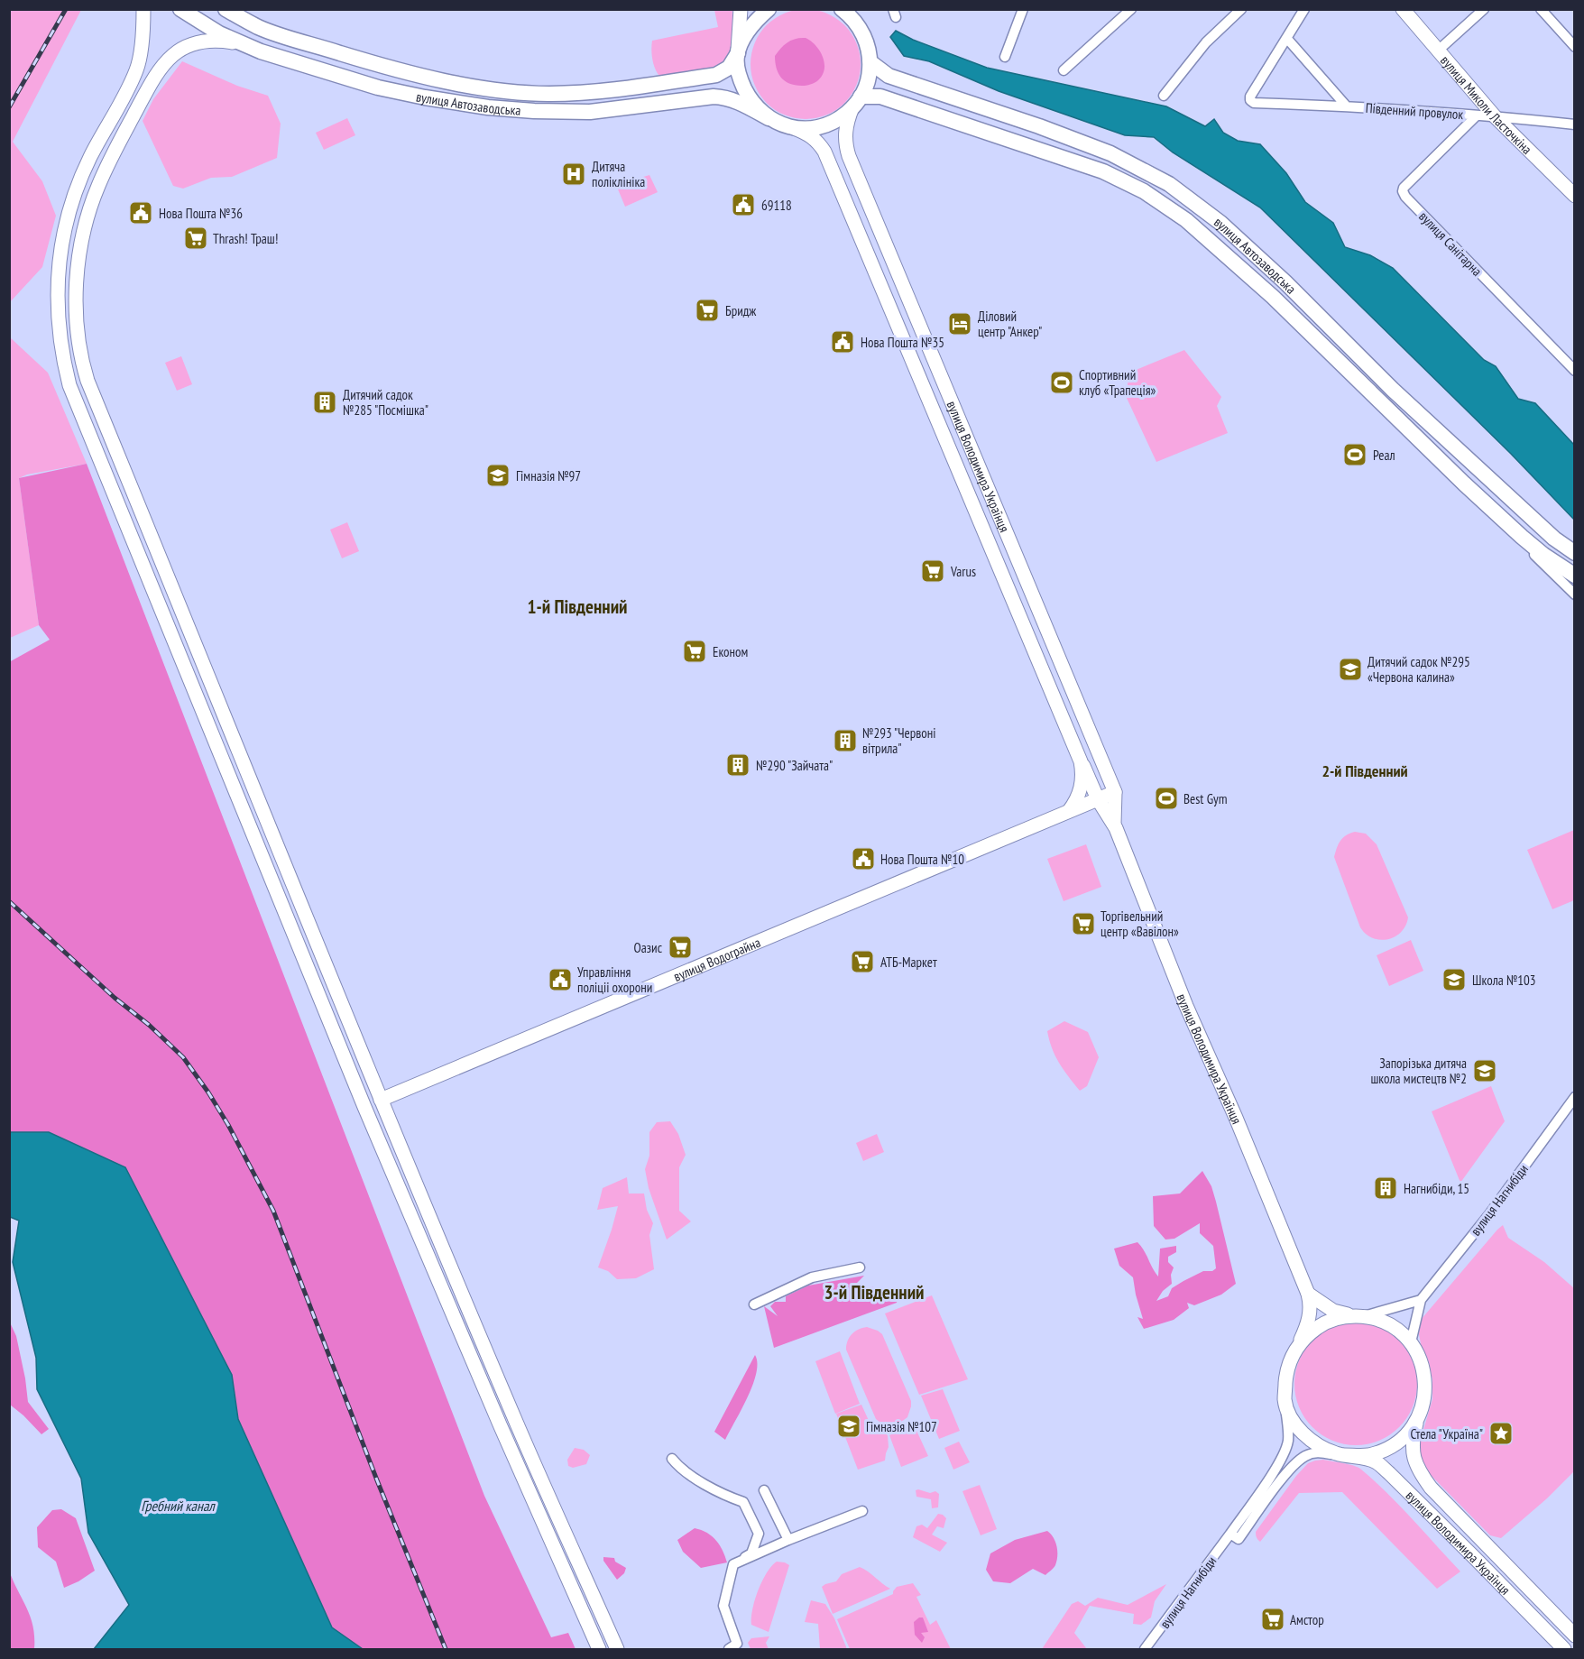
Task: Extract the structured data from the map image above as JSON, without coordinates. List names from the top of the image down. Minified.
{"streets":{"main road":["вулиця Автозаводська","вулиця Володимира Українця"],"street":["вулиця Миколи Ласточкіна","Південний провулок","вулиця Санітарна","вулиця Водограйна","вулиця Нагнибіди"]},"crossings":[["вулиця Автозаводська","вулиця Володимира Українця"],["вулиця Миколи Ласточкіна","Південний провулок"],["Південний провулок","вулиця Санітарна"],["вулиця Володимира Українця","вулиця Водограйна"],["вулиця Володимира Українця","вулиця Нагнибіди"]],"districts":["1-й Південний","2-й Південний","3-й Південний"],"water":["Гребний канал"],"places":{"hospital":["Дитяча поліклініка"],"public building":["69118","Нова Пошта №36","Нова Пошта №35","Нова Пошта №10","Управлiння полiцii охорони"],"supermarket":["Thrash! Траш!","Бридж","Varus","Економ","Торгівельний центр «Вавілон»","Оазис","АТБ-Маркет","Амстор"],"hotel":["Діловий центр \"Анкер\""],"sports":["Спортивний клуб «Трапеція»","Реал","Best Gym"],"building":["Дитячий садок №285 \"Посмішка\"","№293 \"Червоні вітрила\"","№290 \"Зайчата\"","Нагнибіди, 15"],"school or university":["Гімназія №97","Дитячий садок №295 «Червона калина»","Школа №103","Запорізька дитяча школа мистецтв №2","Гімназія №107"],"place":["Стела \"Україна\""]}}
